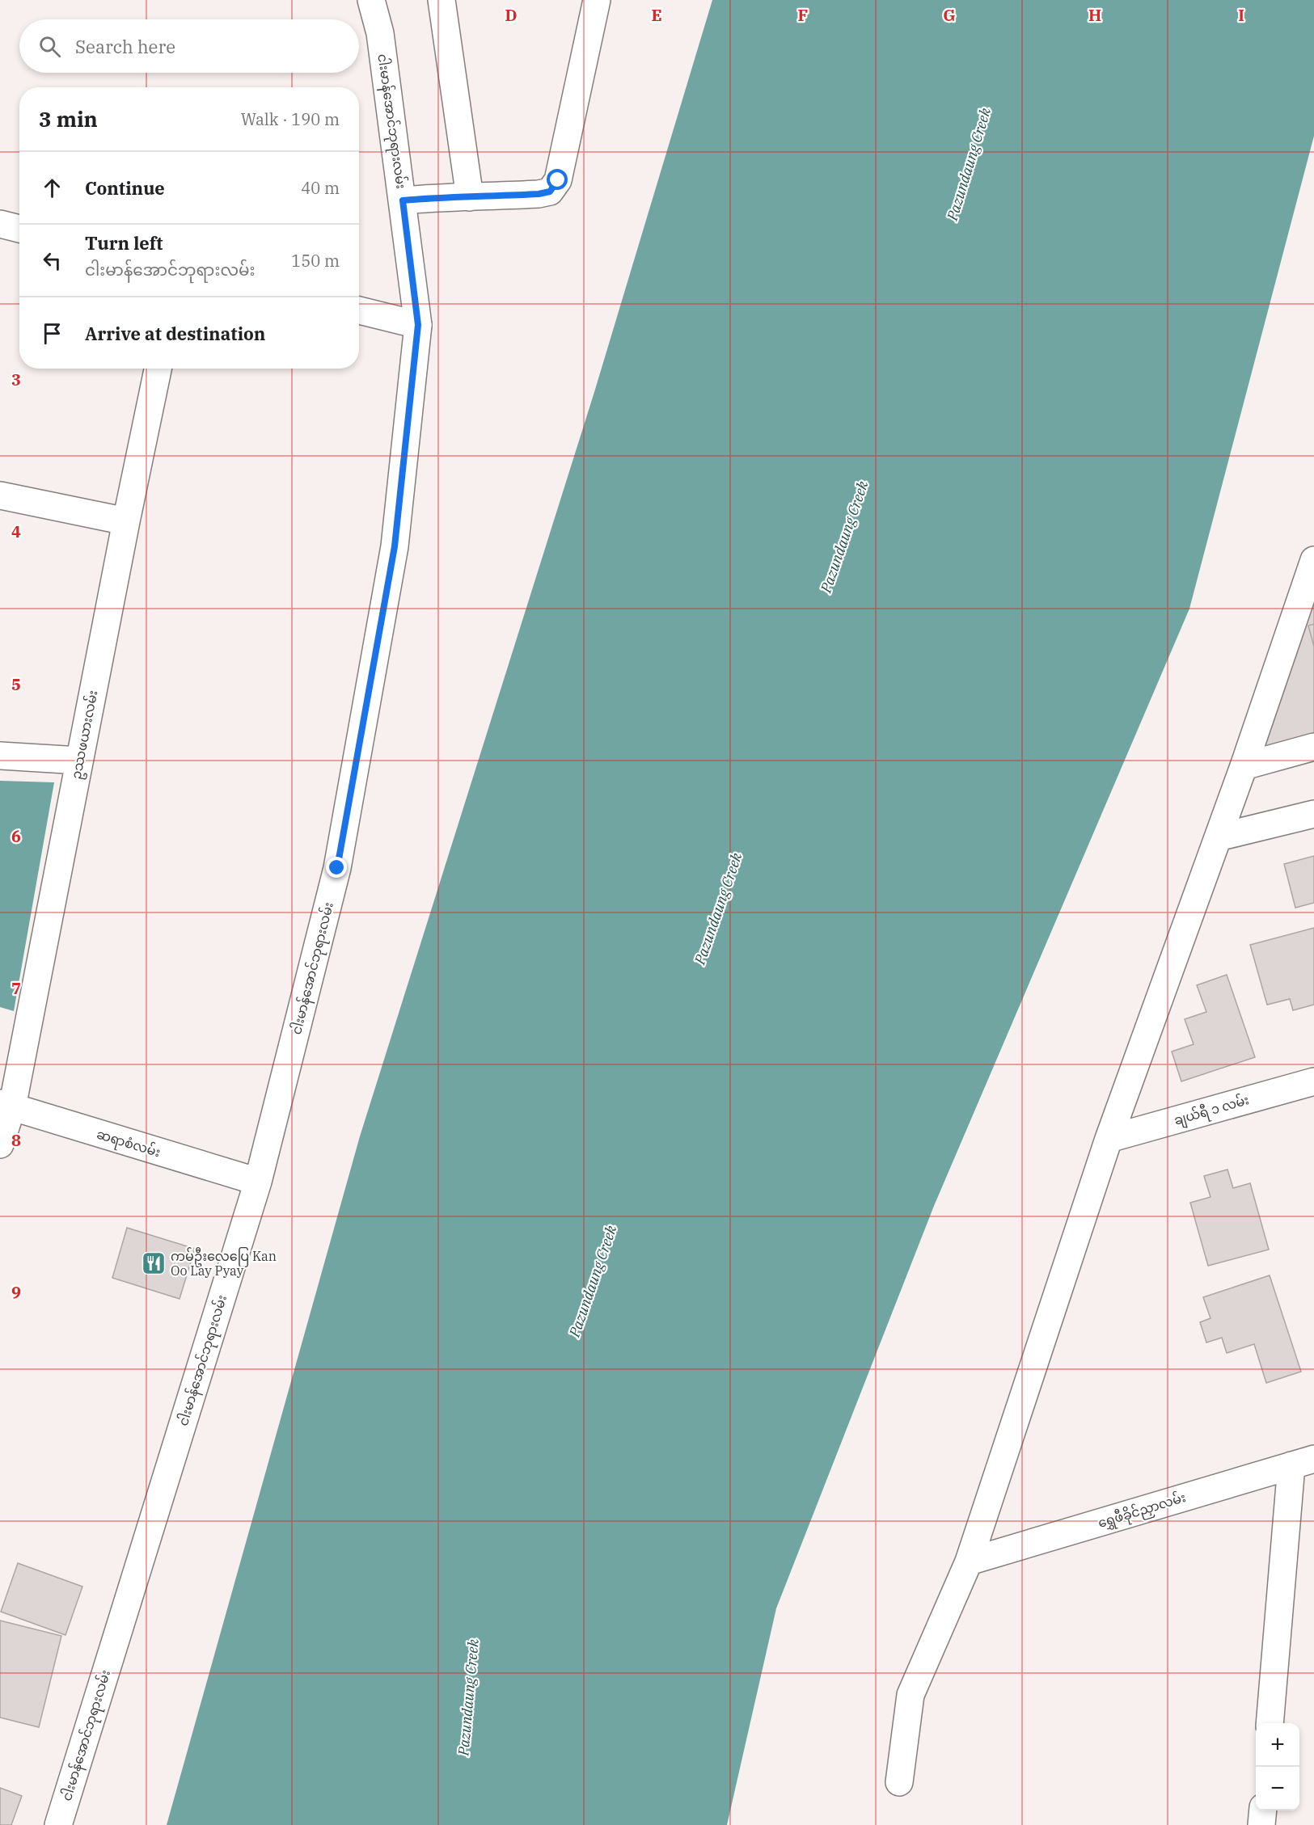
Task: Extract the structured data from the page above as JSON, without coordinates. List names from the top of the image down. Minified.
{"streets":{"street":["ငါးမာန်အောင်ဘုရားလမ်း","ဥဿဖယားလမ်း","ချယ်ရီ ၁ လမ်း","ဆရာစံလမ်း","ရွှေဖီခိုင်ညှာလမ်း"]},"crossings":[["ငါးမာန်အောင်ဘုရားလမ်း","ဆရာစံလမ်း"],["ဥဿဖယားလမ်း","ဆရာစံလမ်း"]],"water":["Pazundaung Creek"],"places":{"restaurant":["ကမ်ဦးလေပြေ Kan Oo Lay Pyay"]},"page":{"search":"Search here","heading":["3 min","Walk · 190 m"],"list":[["Continue","40 m"],["Turn left","ငါးမာန်အောင်ဘုရားလမ်း","150 m"],"Arrive at destination"],"map_buttons":["+","−"]},"grid":{"columns":["D","E","F","G","H","I"],"rows":["3","4","5","6","7","8","9"]}}
